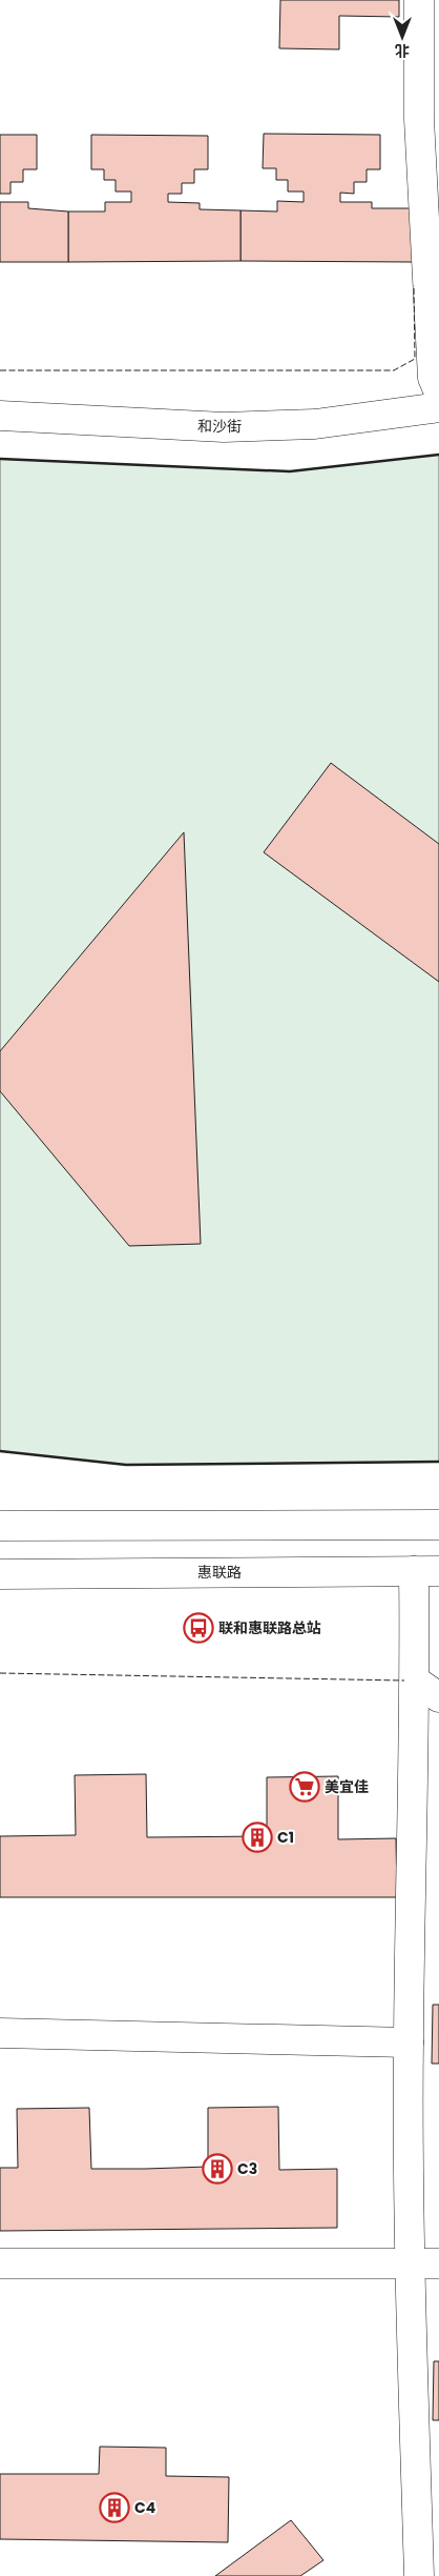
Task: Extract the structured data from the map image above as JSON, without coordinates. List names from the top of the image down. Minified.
{"streets":{"street":["和沙街","惠联路"]},"places":{"bus stop":["联和惠联路总站"],"supermarket":["美宜佳"],"building":["C1","C3","C4"]},"north":"bottom"}
